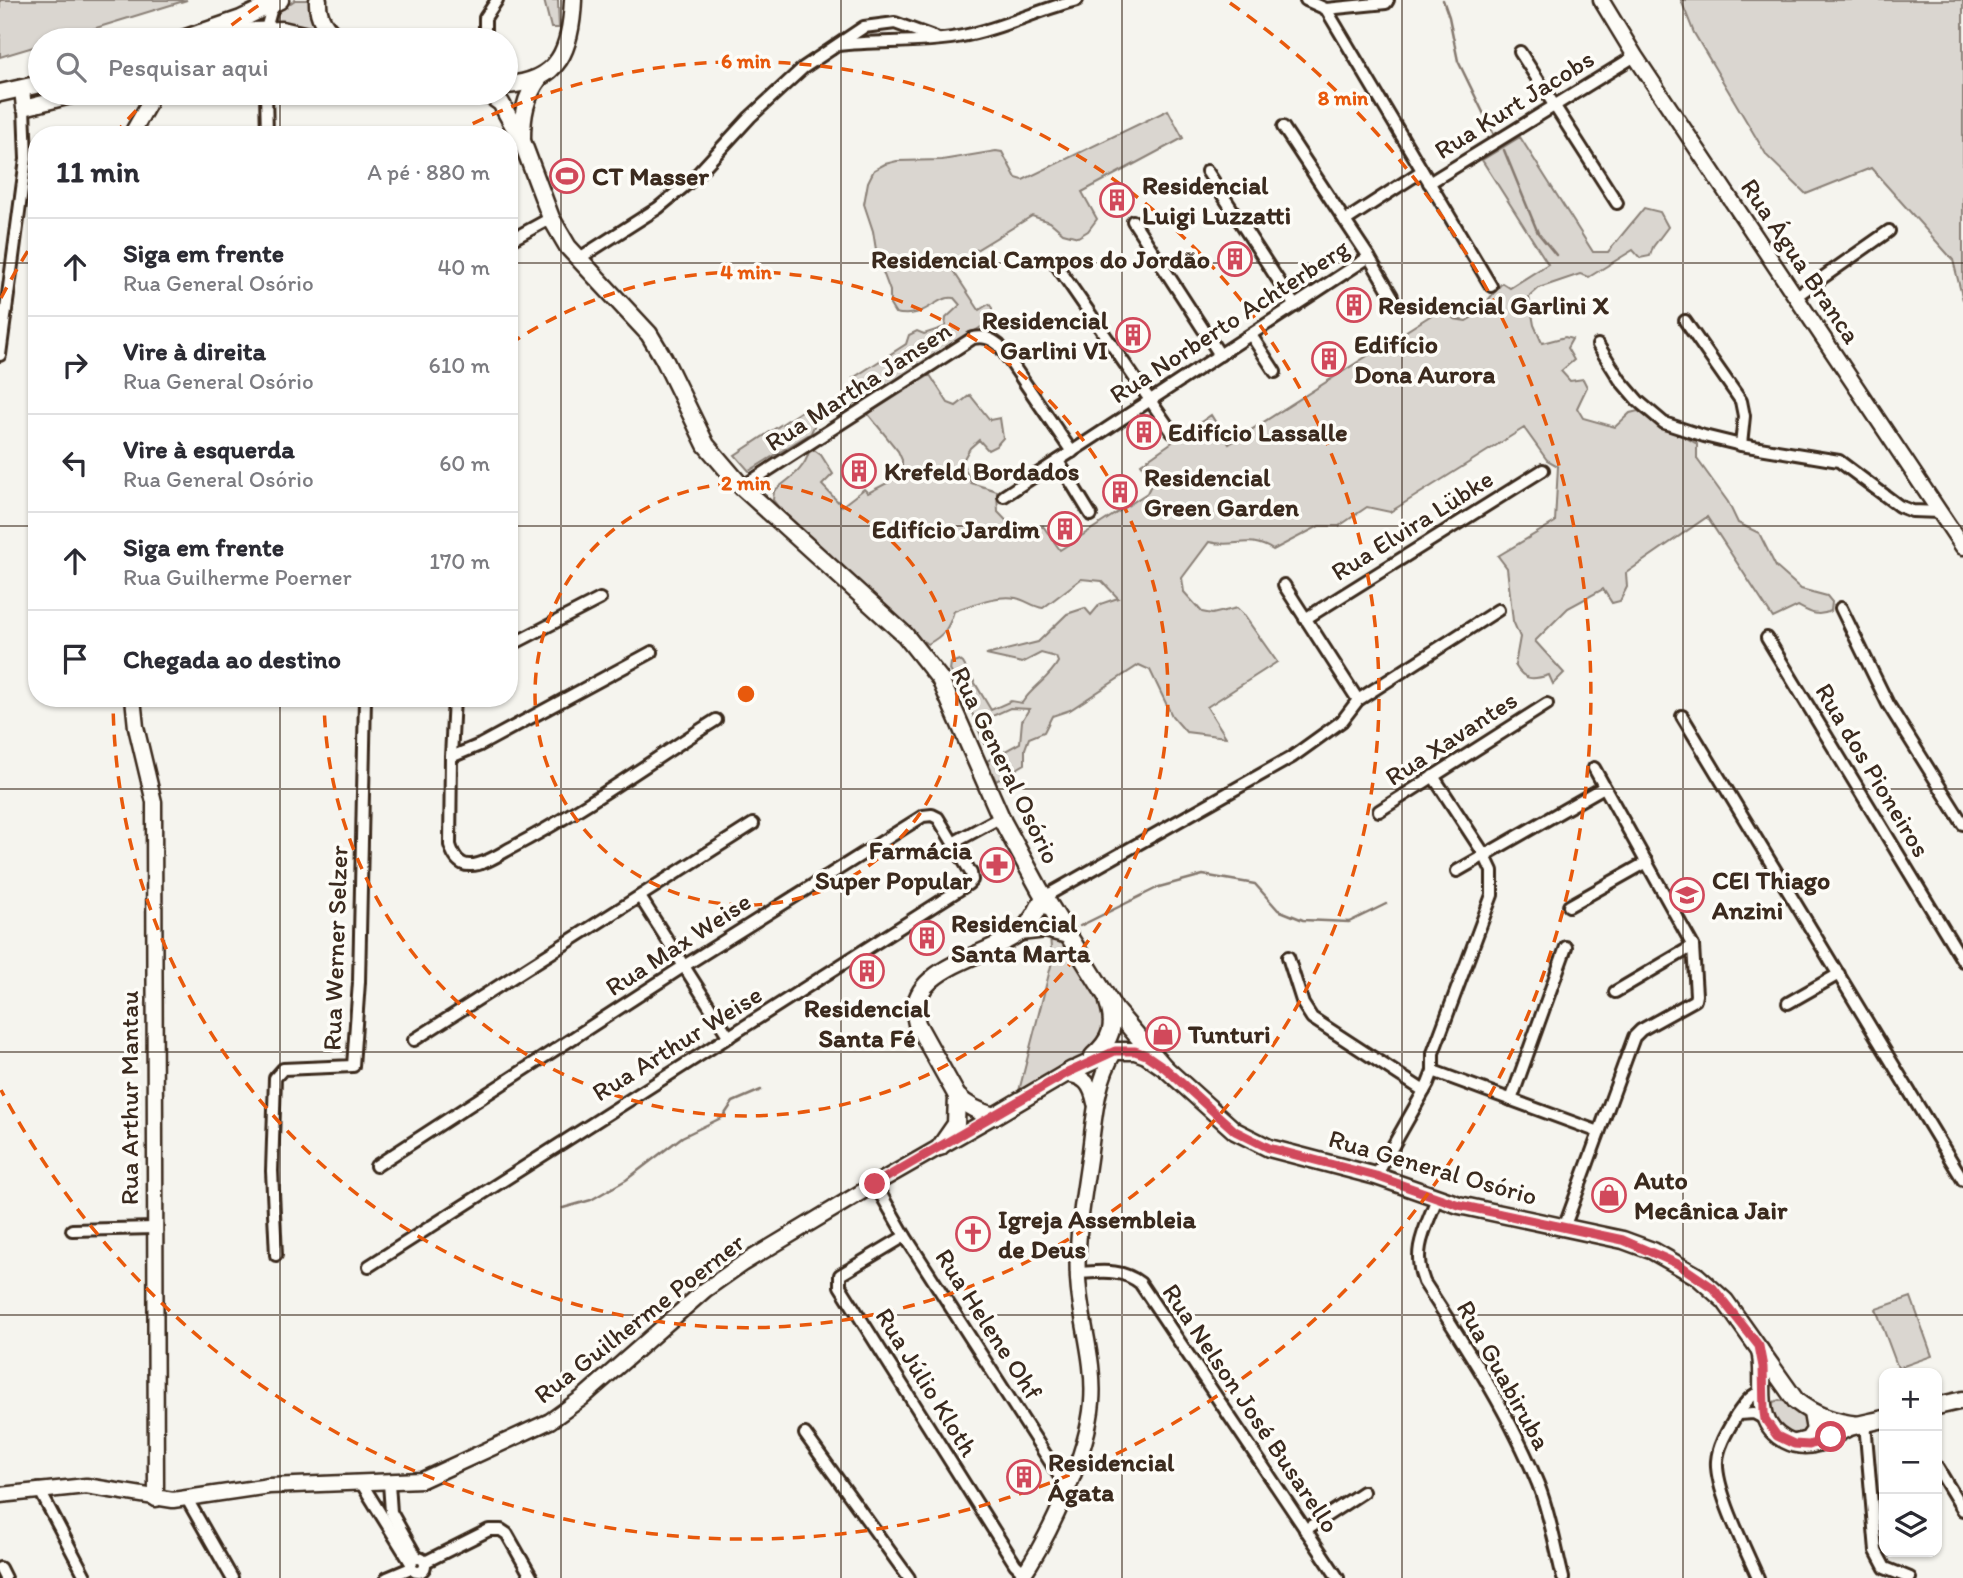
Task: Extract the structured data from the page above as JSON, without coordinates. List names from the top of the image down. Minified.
{"streets":{"main road":["Rua General Osório","Rua Guilherme Poerner"],"street":["Rua Kurt Jacobs","Rua Água Branca","Rua Norberto Achterberg","Rua Martha Jansen","Rua Elvira Lübke","Rua Xavantes","Rua dos Pioneiros","Rua Max Weise","Rua Werner Selzer","Rua Arthur Weise","Rua Arthur Mantau","Rua Helene Ohf","Rua Guabiruba","Rua Júlio Kloth","Rua Nelson José Busarello"]},"crossings":[["Rua Kurt Jacobs","Rua Água Branca"],["Rua Kurt Jacobs","Rua Norberto Achterberg"],["Rua Norberto Achterberg","Rua Martha Jansen"],["Rua Martha Jansen","Rua General Osório"],["Rua General Osório","Rua Guilherme Poerner"],["Rua General Osório","Rua Guabiruba"],["Rua Max Weise","Rua Arthur Weise"],["Rua Arthur Mantau","Rua Guilherme Poerner"],["Rua Guilherme Poerner","Rua Helene Ohf"],["Rua Helene Ohf","Rua Júlio Kloth"]],"places":{"sports":["CT Masser"],"building":["Residencial Luigi Luzzatti","Residencial Campos do Jordão","Residencial Garlini X","Residencial Garlini VI","Edifício Dona Aurora","Edifício Lassalle","Krefeld Bordados","Residencial Green Garden","Edifício Jardim","Residencial Santa Marta","Residencial Santa Fé","Residencial Ágata"],"pharmacy":["Farmácia Super Popular"],"school or university":["CEI Thiago Anzini"],"shop":["Tunturi","Auto Mecânica Jair"],"church":["Igreja Assembleia de Deus"]},"page":{"search":"Pesquisar aqui","heading":["11 min","A pé · 880 m"],"list":[["Siga em frente","Rua General Osório","40 m"],["Vire à direita","Rua General Osório","610 m"],["Vire à esquerda","Rua General Osório","60 m"],["Siga em frente","Rua Guilherme Poerner","170 m"],"Chegada ao destino"],"map_buttons":["+","−"]},"rings":["6 min","8 min","4 min","2 min"]}
